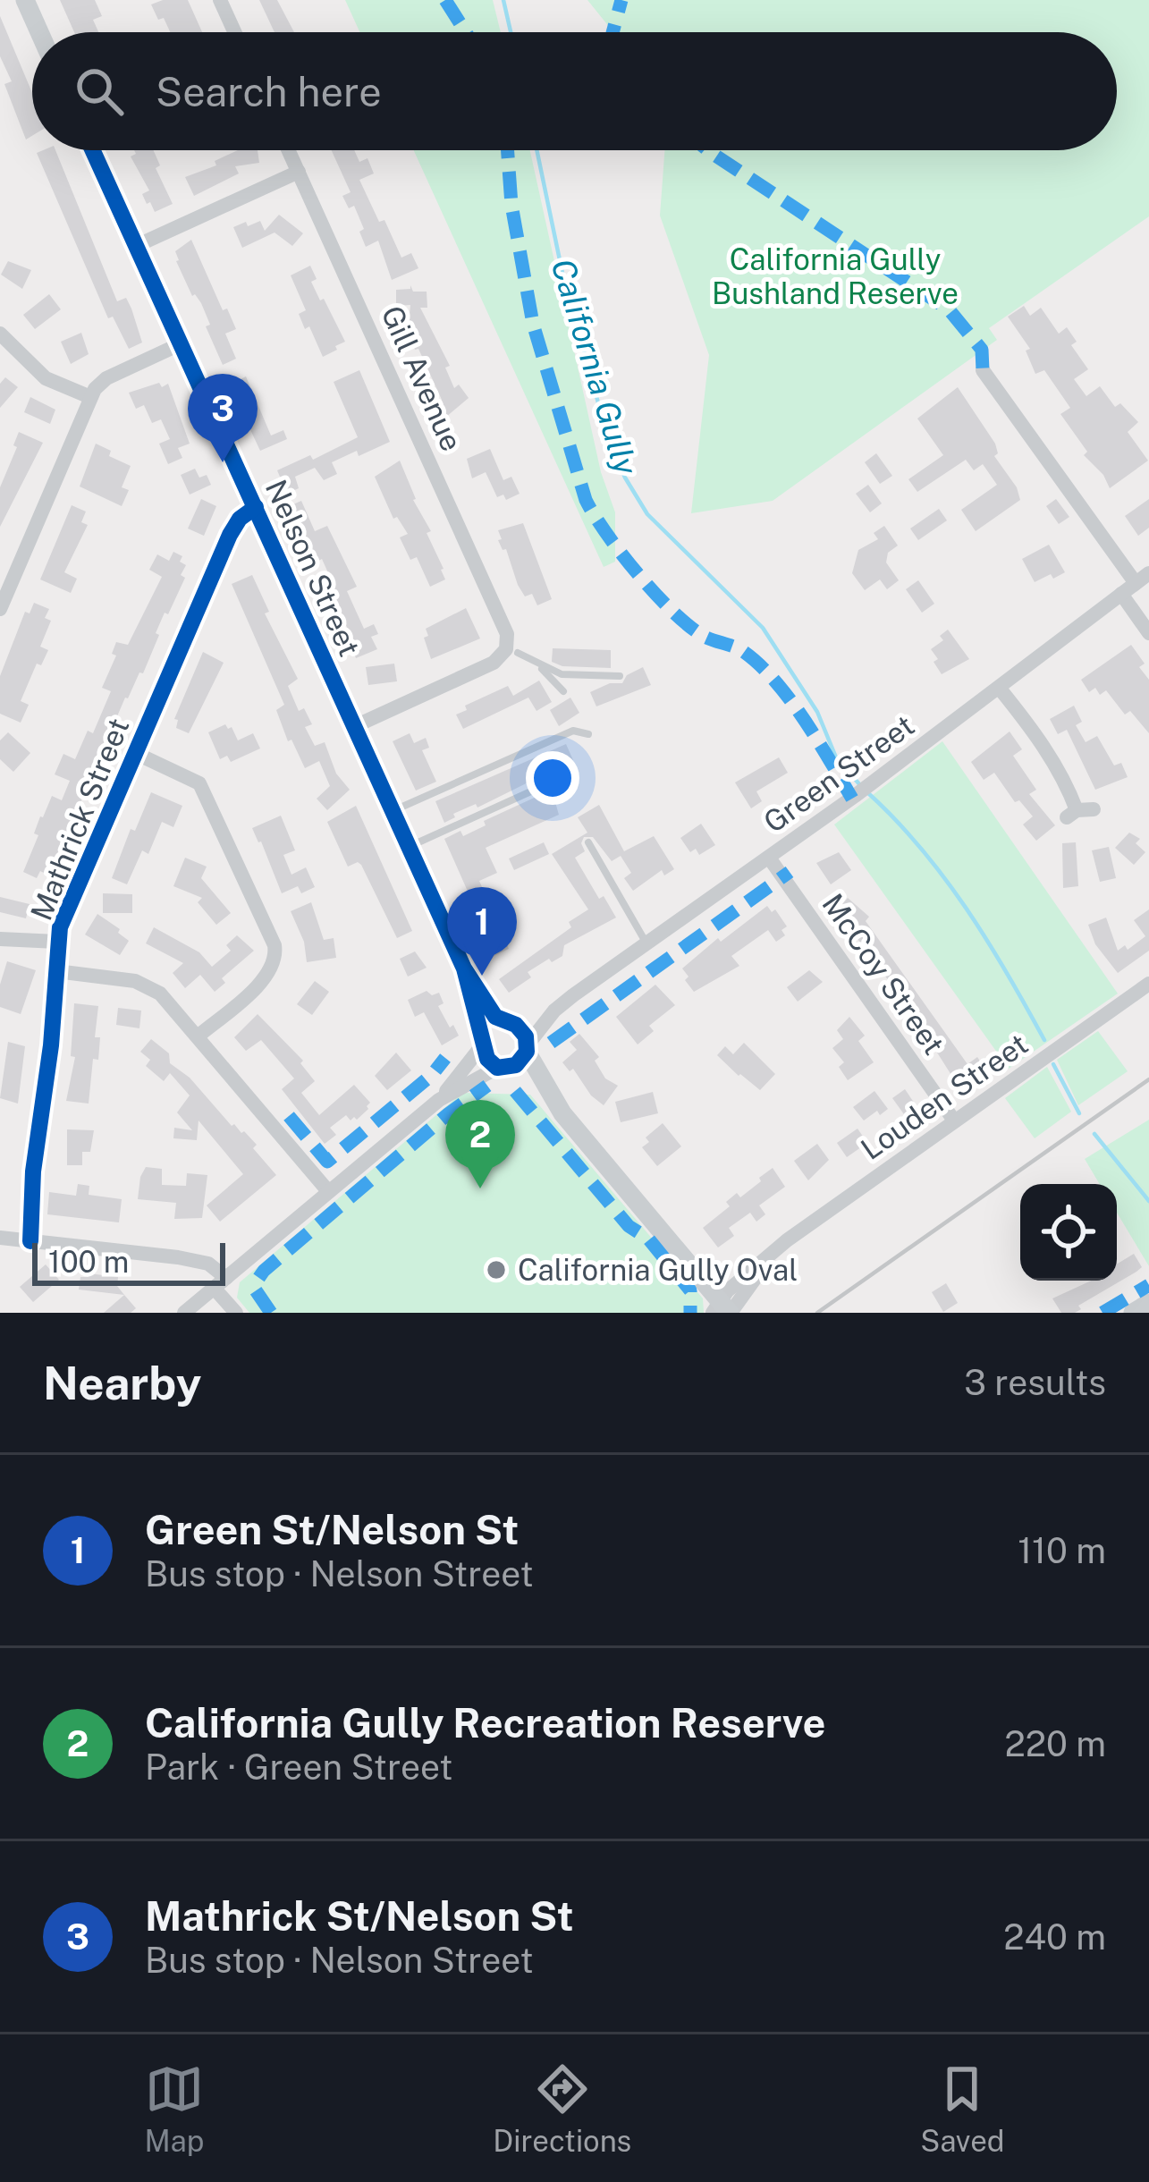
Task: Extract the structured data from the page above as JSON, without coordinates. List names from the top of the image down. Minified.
{"streets":{"street":["Gill Avenue","Nelson Street","Green Street","Mathrick Street","McCoy Street","Louden Street"]},"crossings":[["Nelson Street","Green Street"],["Nelson Street","Mathrick Street"],["Green Street","McCoy Street"],["McCoy Street","Louden Street"]],"water":["California Gully"],"parks":["California Gully Bushland Reserve"],"places":["California Gully Oval"],"scale_bar":"100 m","page":{"search":"Search here","pins":["3","1","2"],"scale":"100 m","heading":["Nearby","3 results"],"list":[{"mark":"1","name":"Green St/Nelson St","note":"Bus stop · Nelson Street","value":"110 m"},{"mark":"2","name":"California Gully Recreation Reserve","note":"Park · Green Street","value":"220 m"},{"mark":"3","name":"Mathrick St/Nelson St","note":"Bus stop · Nelson Street","value":"240 m"}],"nav":["Map","Directions","Saved"]}}
